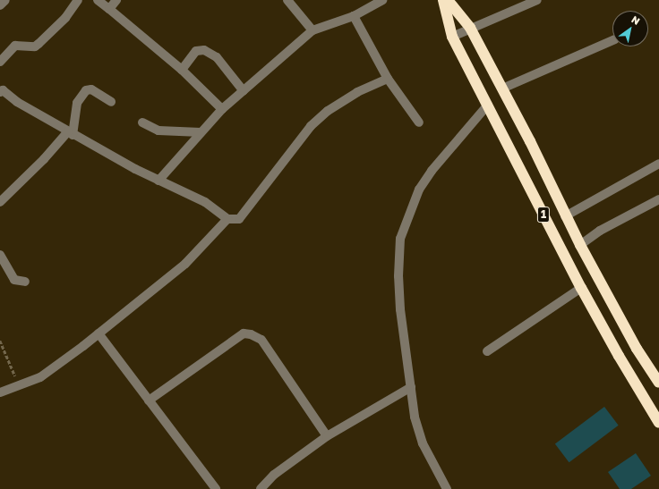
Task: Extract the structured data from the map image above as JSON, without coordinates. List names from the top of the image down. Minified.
{"streets":{"highway":["1"]},"north":"top right"}
